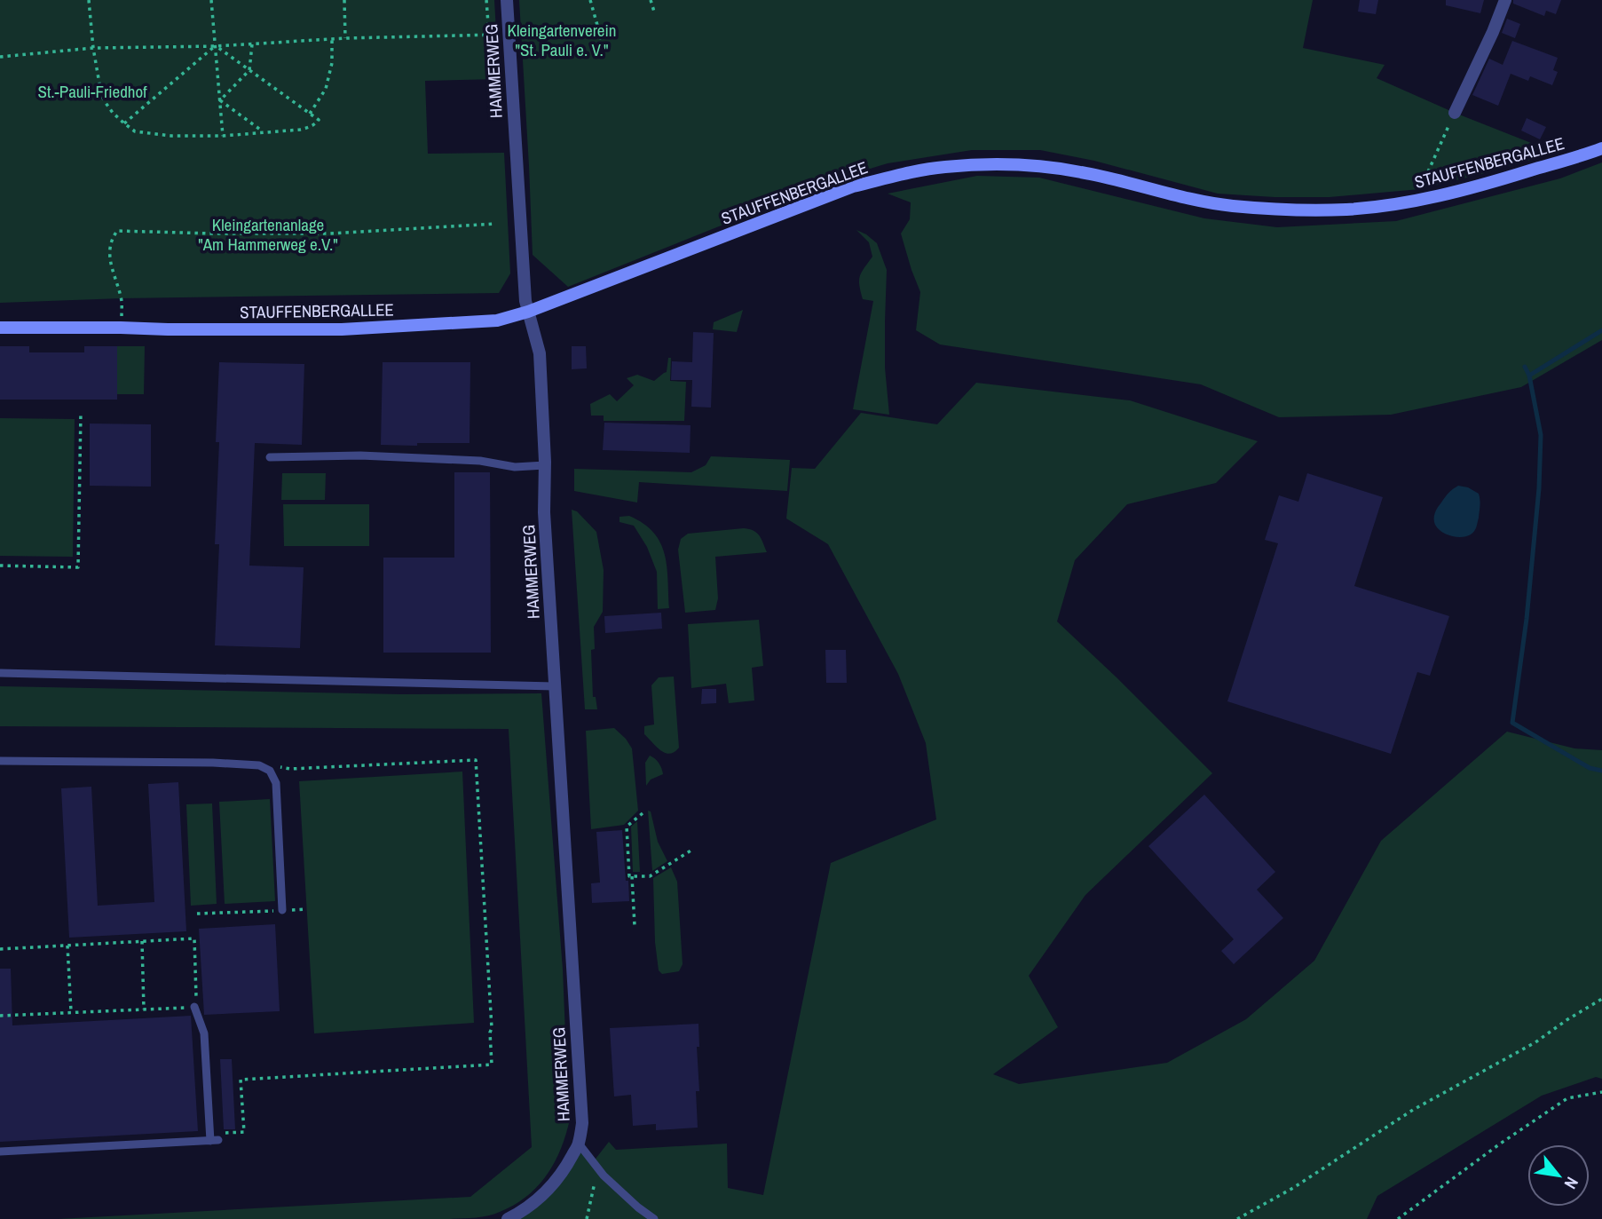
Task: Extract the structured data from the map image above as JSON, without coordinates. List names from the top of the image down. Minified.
{"streets":{"main road":["STAUFFENBERGALLEE"],"street":["HAMMERWEG"]},"crossings":[["HAMMERWEG","STAUFFENBERGALLEE"]],"parks":["Kleingartenverein \"St. Pauli e. V.\"","St.-Pauli-Friedhof","Kleingartenanlage \"Am Hammerweg e.V.\""],"north":"bottom right"}
